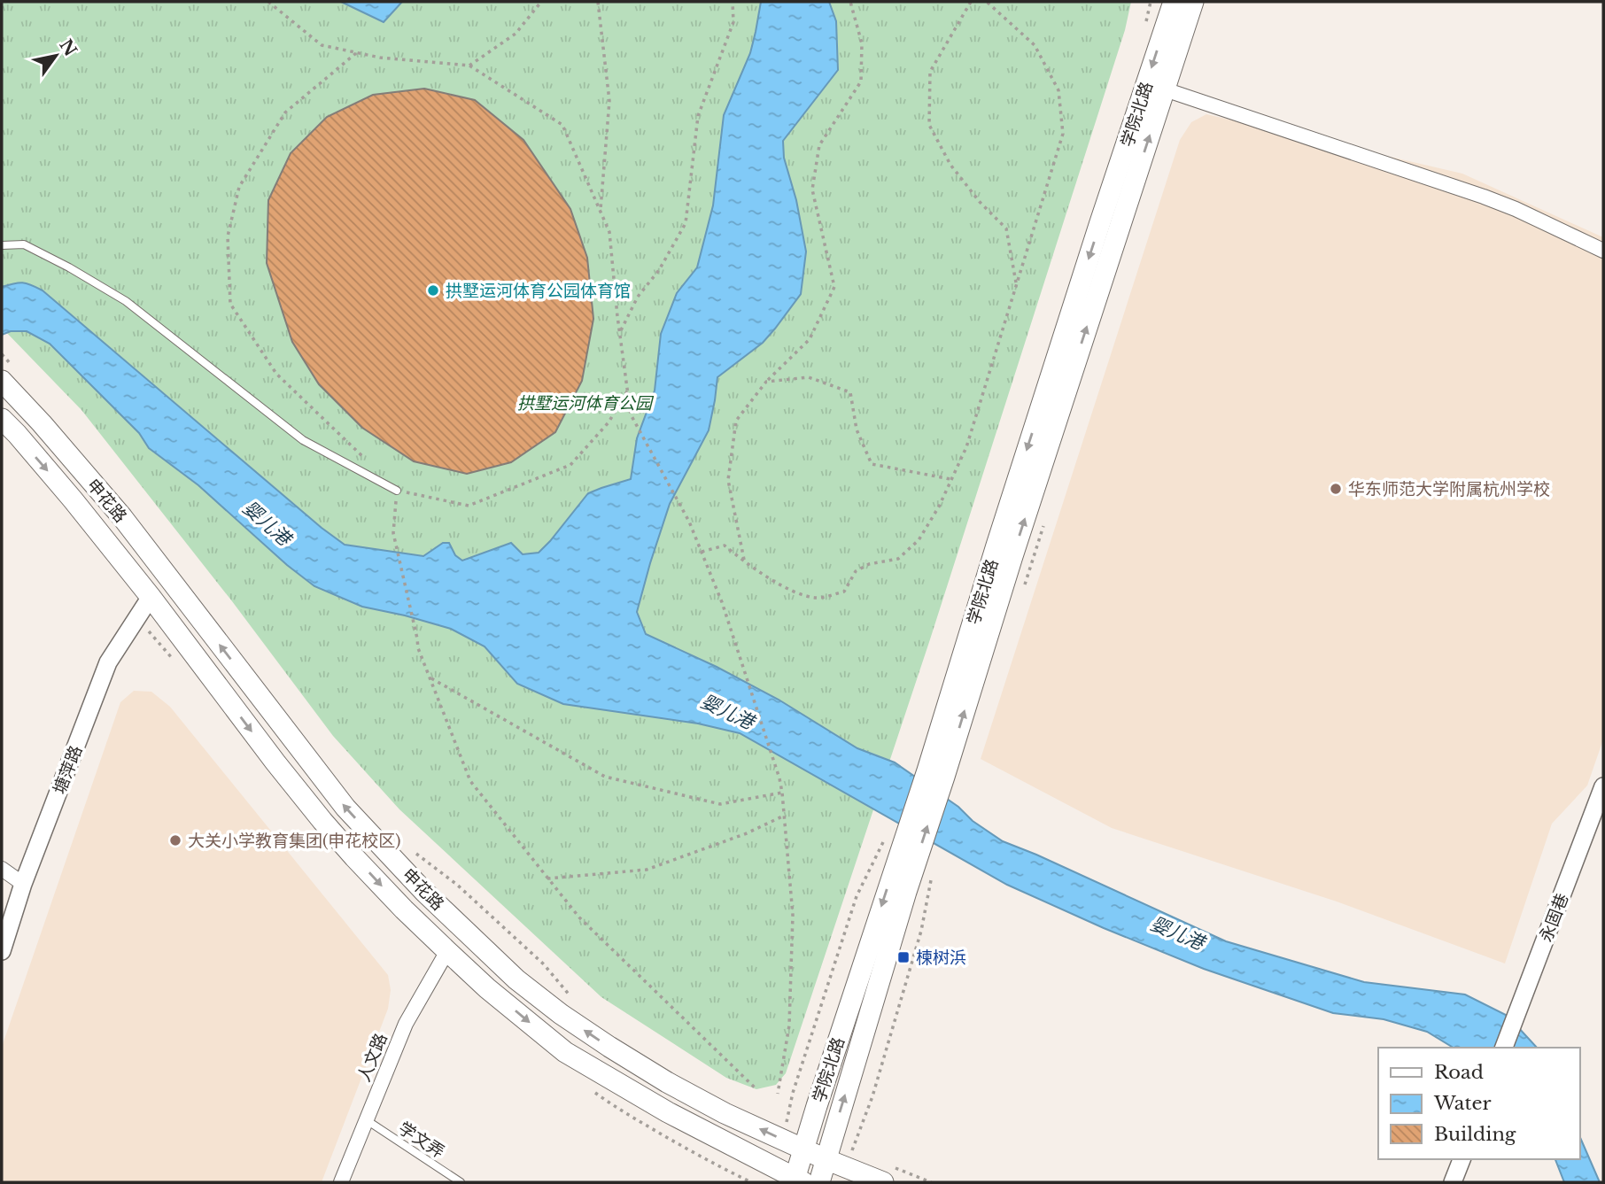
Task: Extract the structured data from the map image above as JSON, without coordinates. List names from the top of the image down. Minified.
{"streets":{"main road":["学院北路","申花路"],"street":["塘萍路","永固巷","人文路"],"lane":["学文弄"]},"crossings":[["学院北路","申花路"],["申花路","塘萍路"],["申花路","人文路"],["人文路","学文弄"]],"water":["婴儿港"],"parks":["拱墅运河体育公园"],"places":{"other":["拱墅运河体育公园体育馆","华东师范大学附属杭州学校","大关小学教育集团(申花校区)"],"transit":["楝树浜"]},"legend":["Road","Water","Building"],"north":"top right"}
